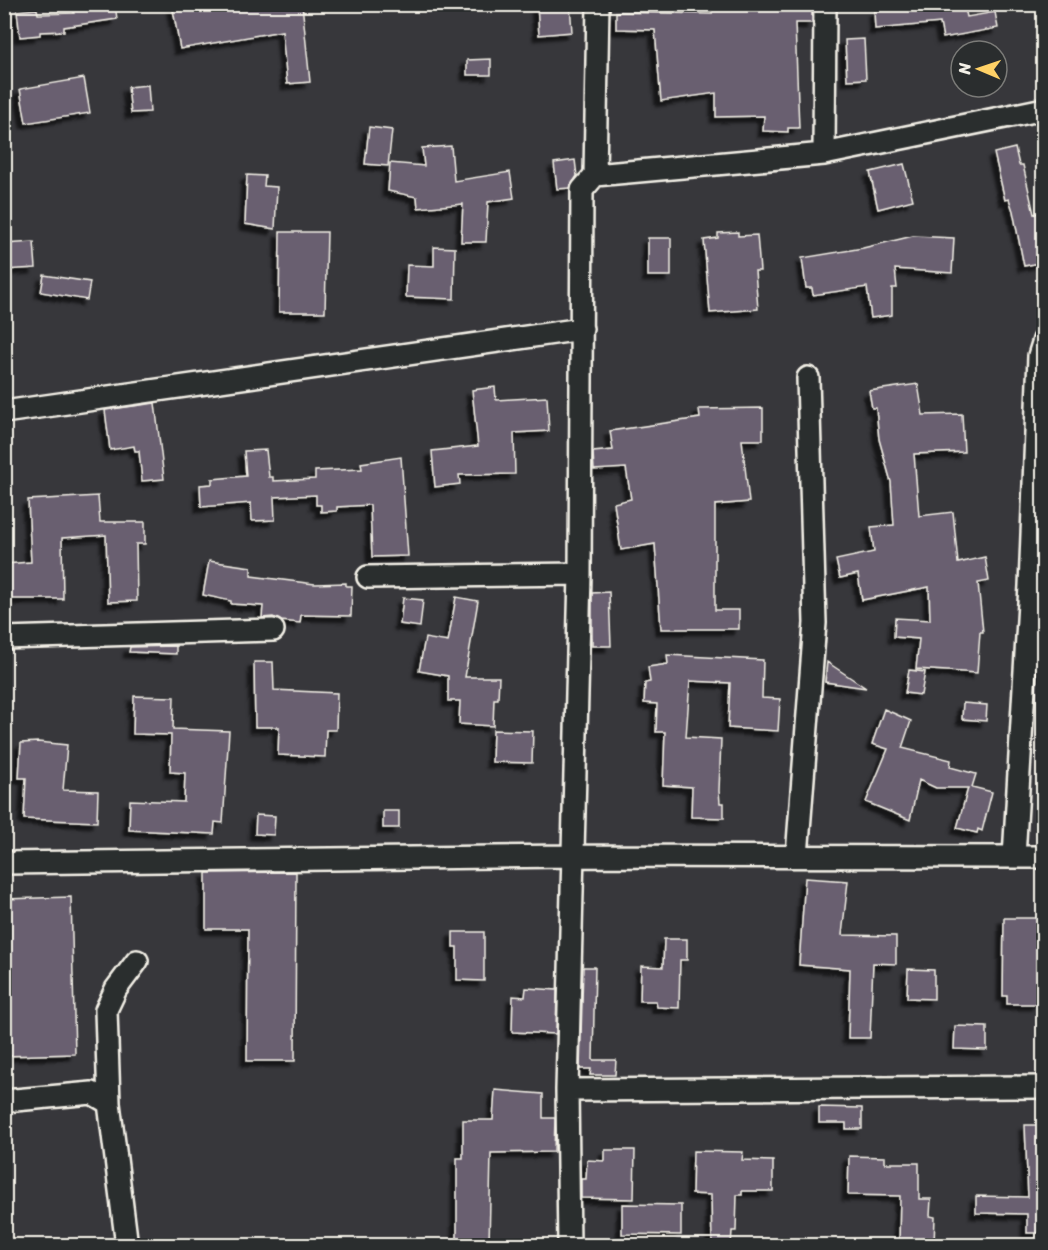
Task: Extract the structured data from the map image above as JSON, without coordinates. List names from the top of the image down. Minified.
{"north":"left"}
